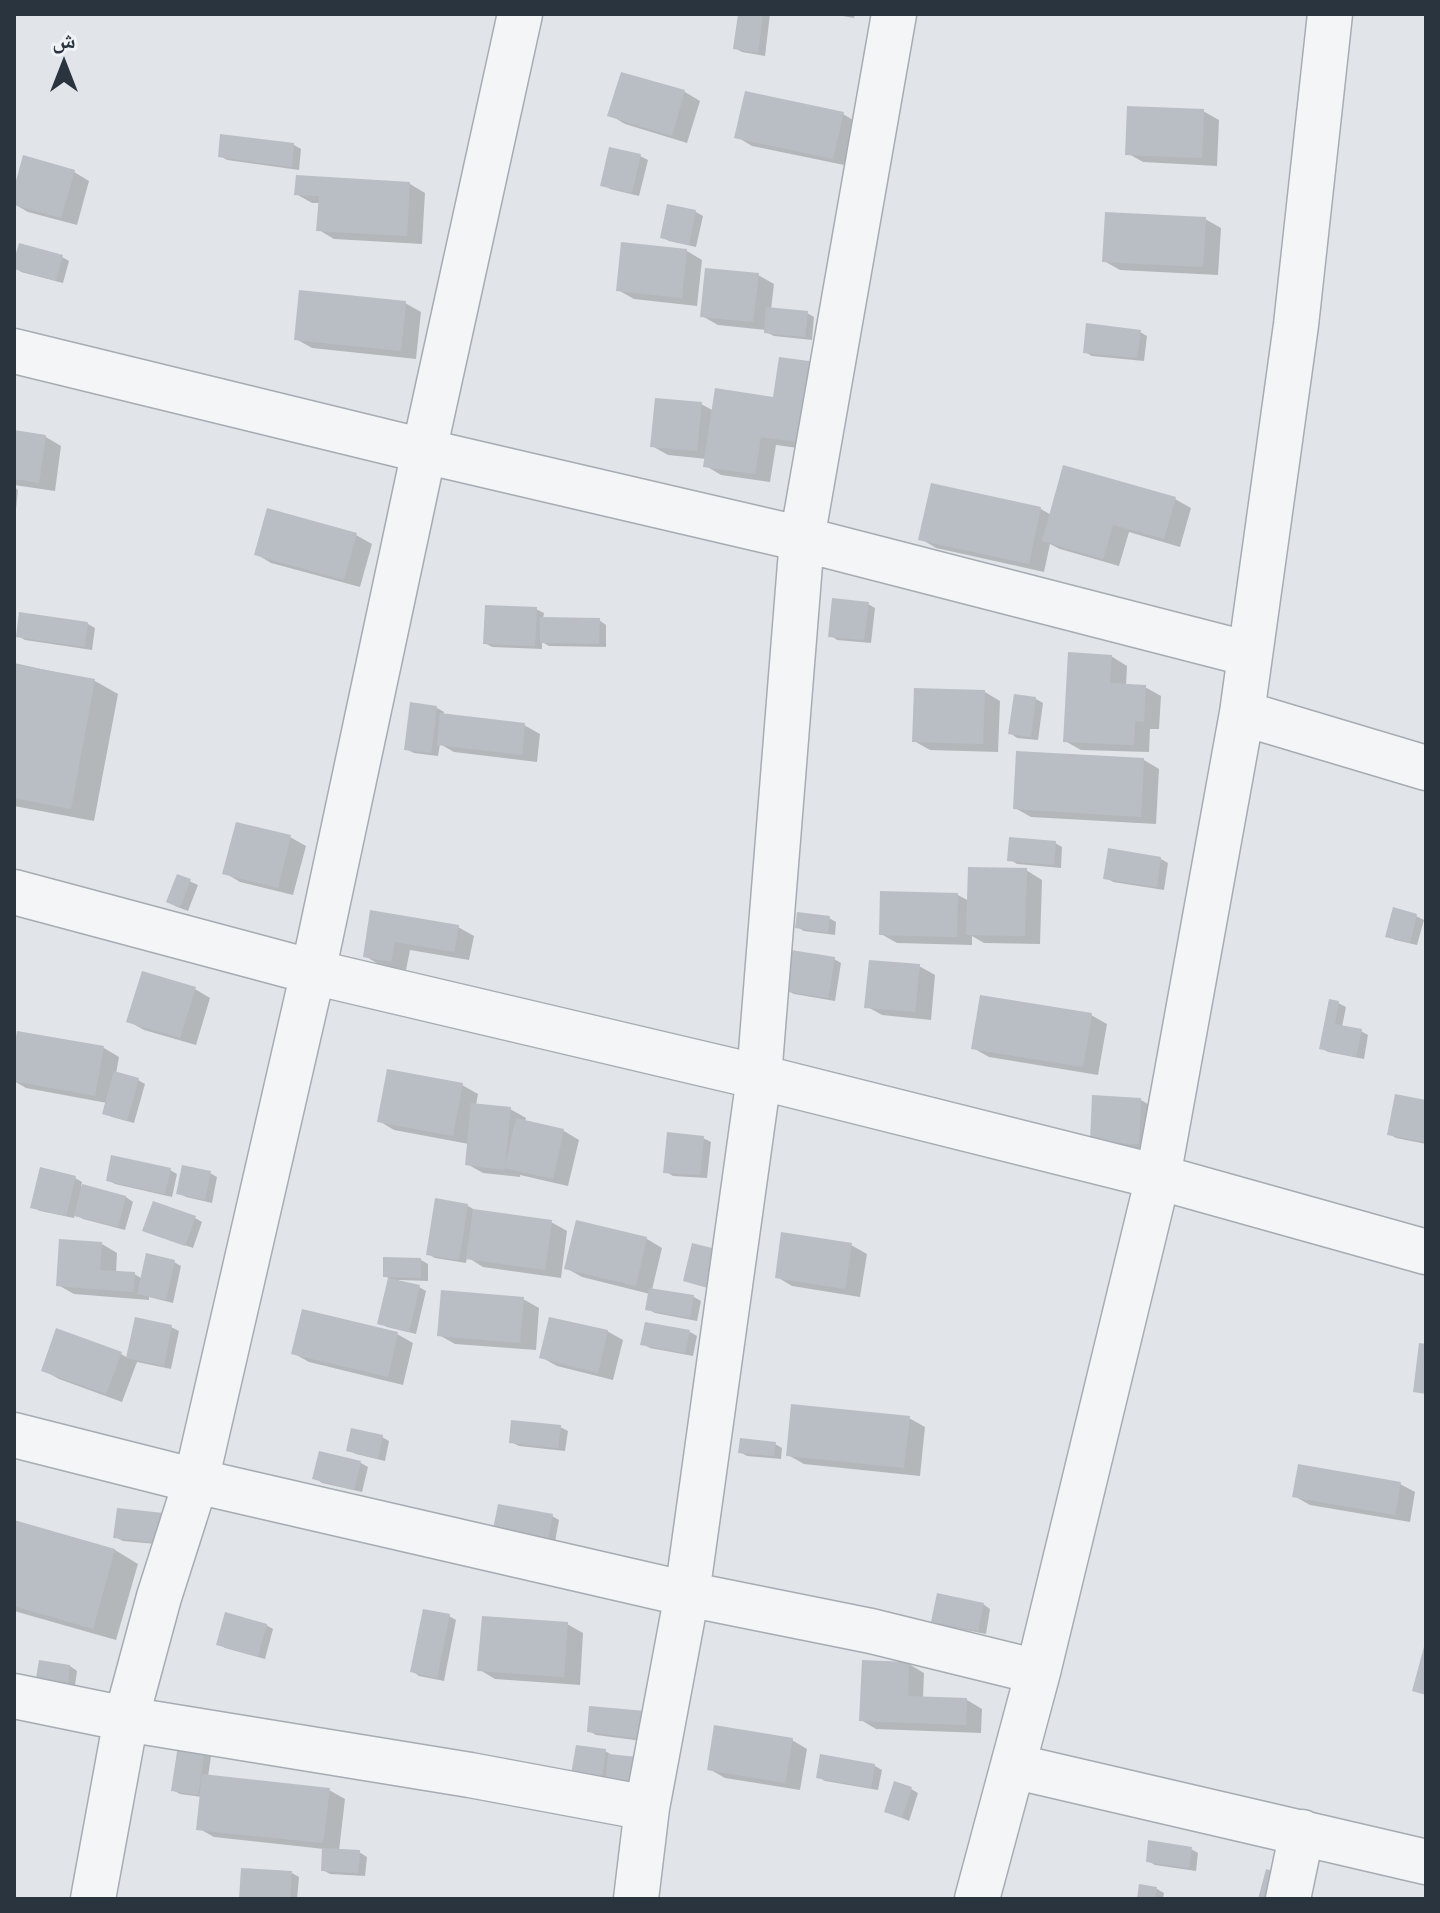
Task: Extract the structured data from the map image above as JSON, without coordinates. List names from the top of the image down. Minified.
{"north":"top"}
